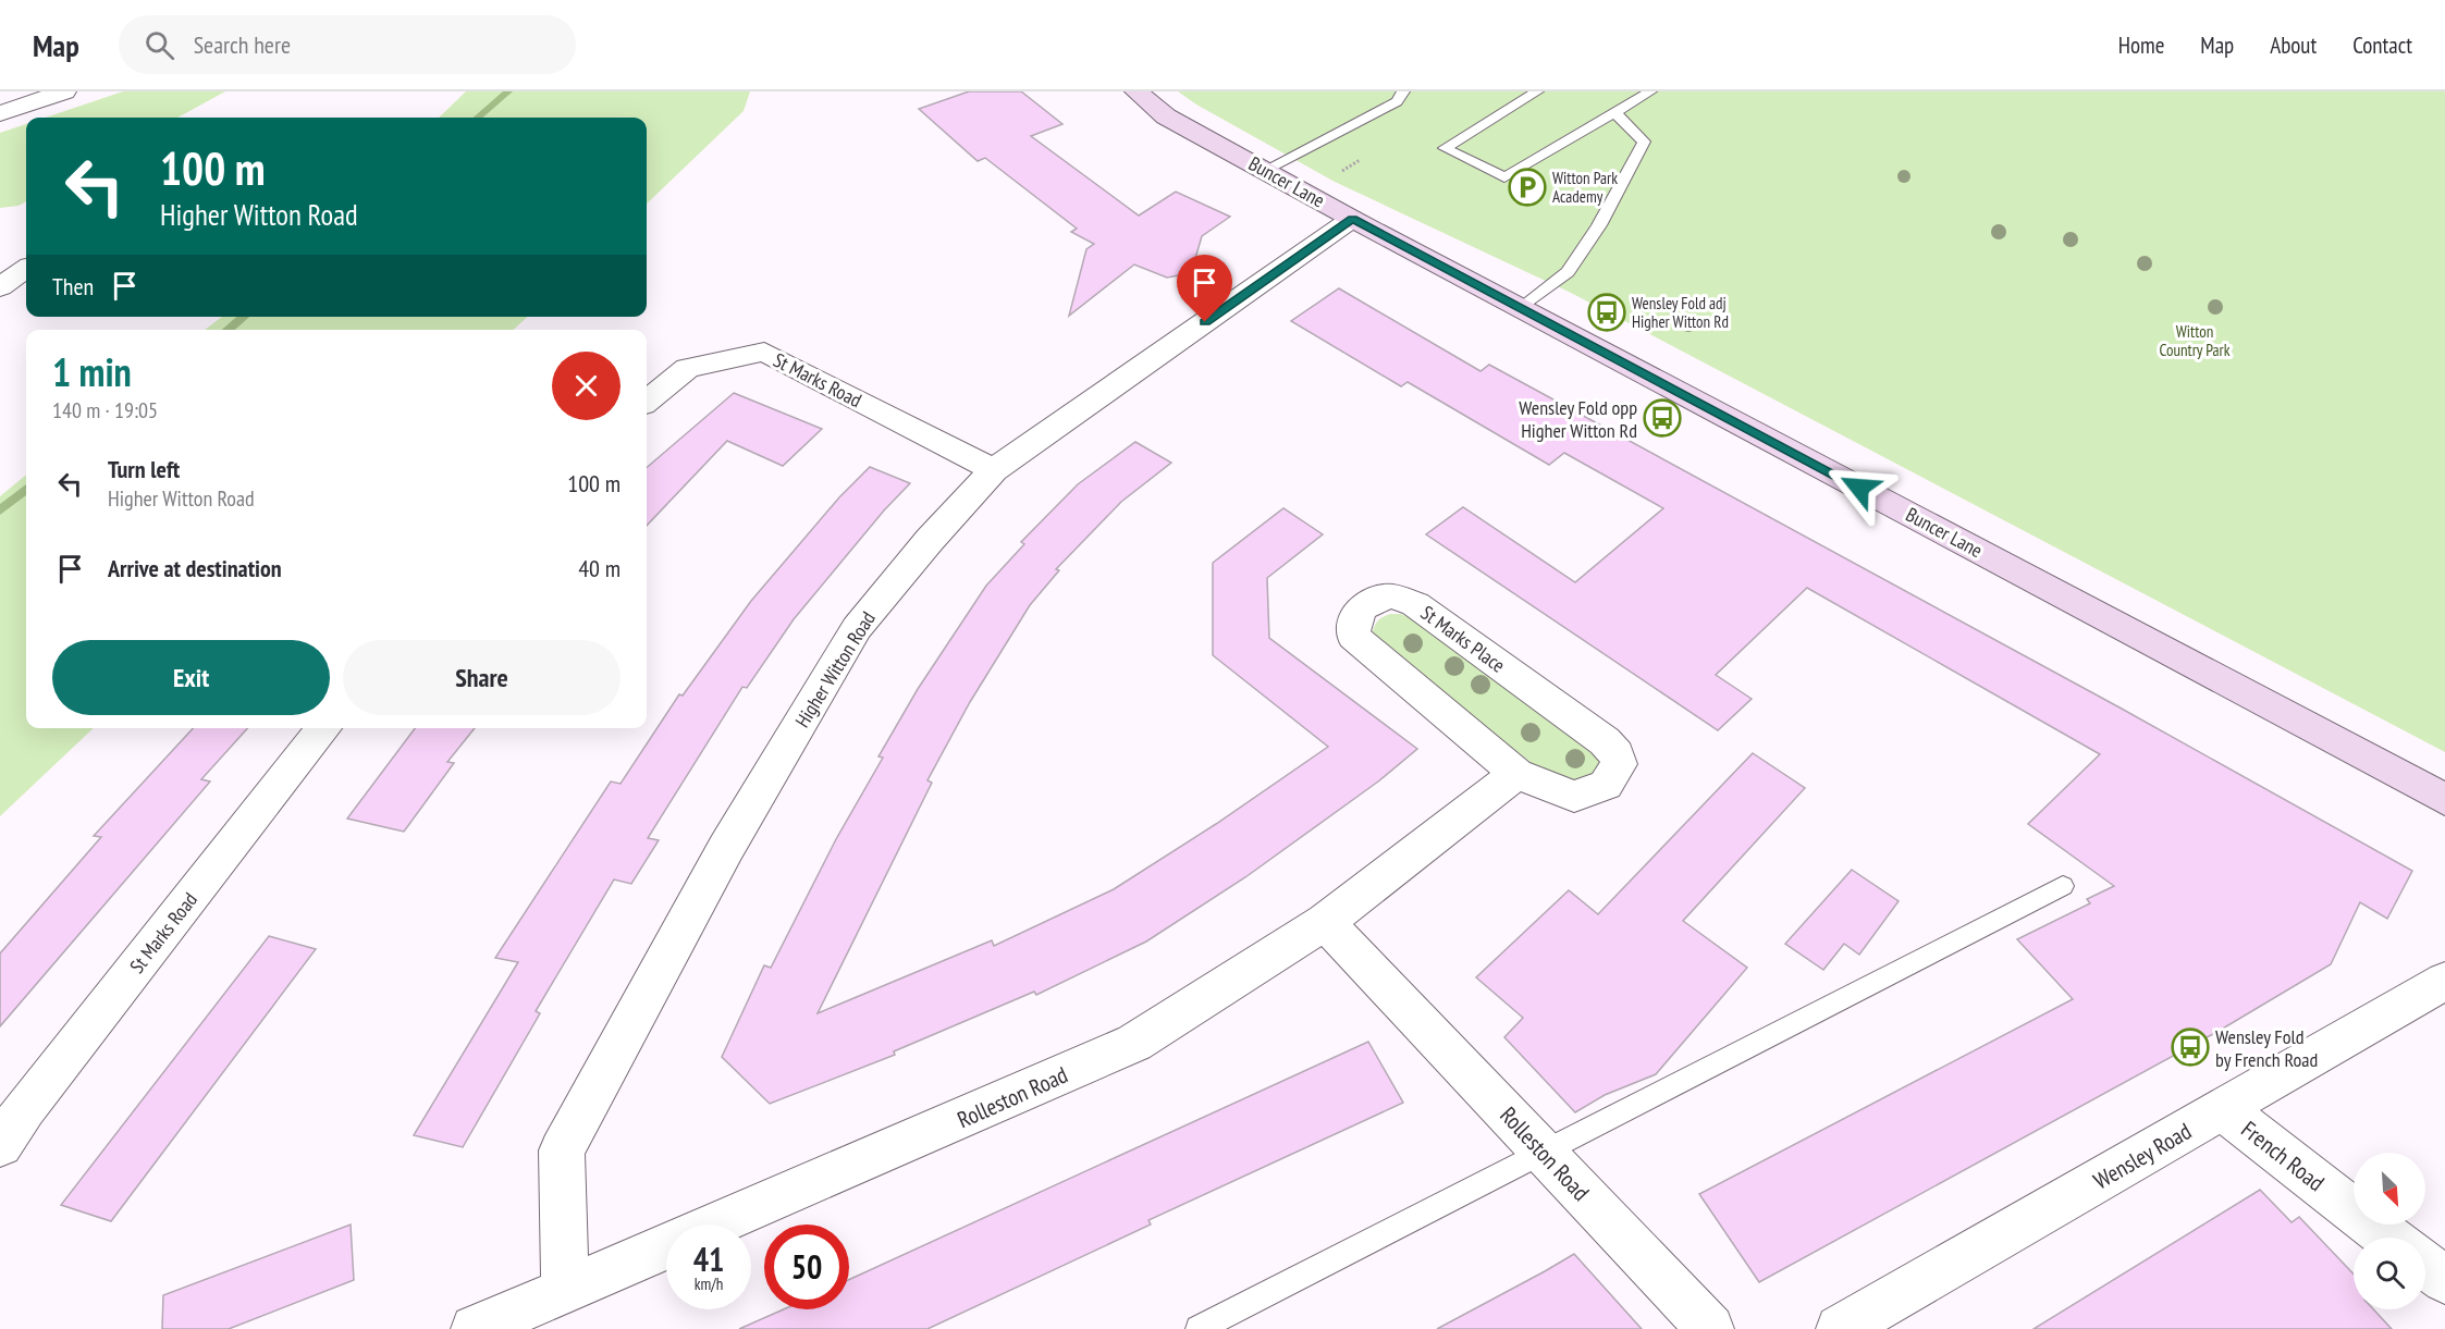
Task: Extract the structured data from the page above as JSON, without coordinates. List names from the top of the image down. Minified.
{"streets":{"main road":["Buncer Lane"],"street":["St Marks Road","St Marks Place","Higher Witton Road","Rolleston Road","Wensley Road","French Road"]},"crossings":[["Buncer Lane","Higher Witton Road"],["St Marks Road","Higher Witton Road"],["St Marks Place","Rolleston Road"],["Higher Witton Road","Rolleston Road"],["Wensley Road","French Road"]],"parks":["Witton Country Park"],"places":{"parking":["Witton Park Academy"],"bus stop":["Wensley Fold adj Higher Witton Rd","Wensley Fold opp Higher Witton Rd","Wensley Fold by French Road"]},"north":"bottom right","page":{"header":"Map","search":"Search here","nav":["Home","Map","About","Contact"],"turn":["100 m","Higher Witton Road"],"then":"Then","heading":["1 min","140 m · 19:05"],"list":[{"name":"Turn left","note":"Higher Witton Road","value":"100 m"},{"name":"Arrive at destination","value":"40 m"}],"buttons":["Exit","Share"],"speed":"41 km/h","limit":"50"}}
